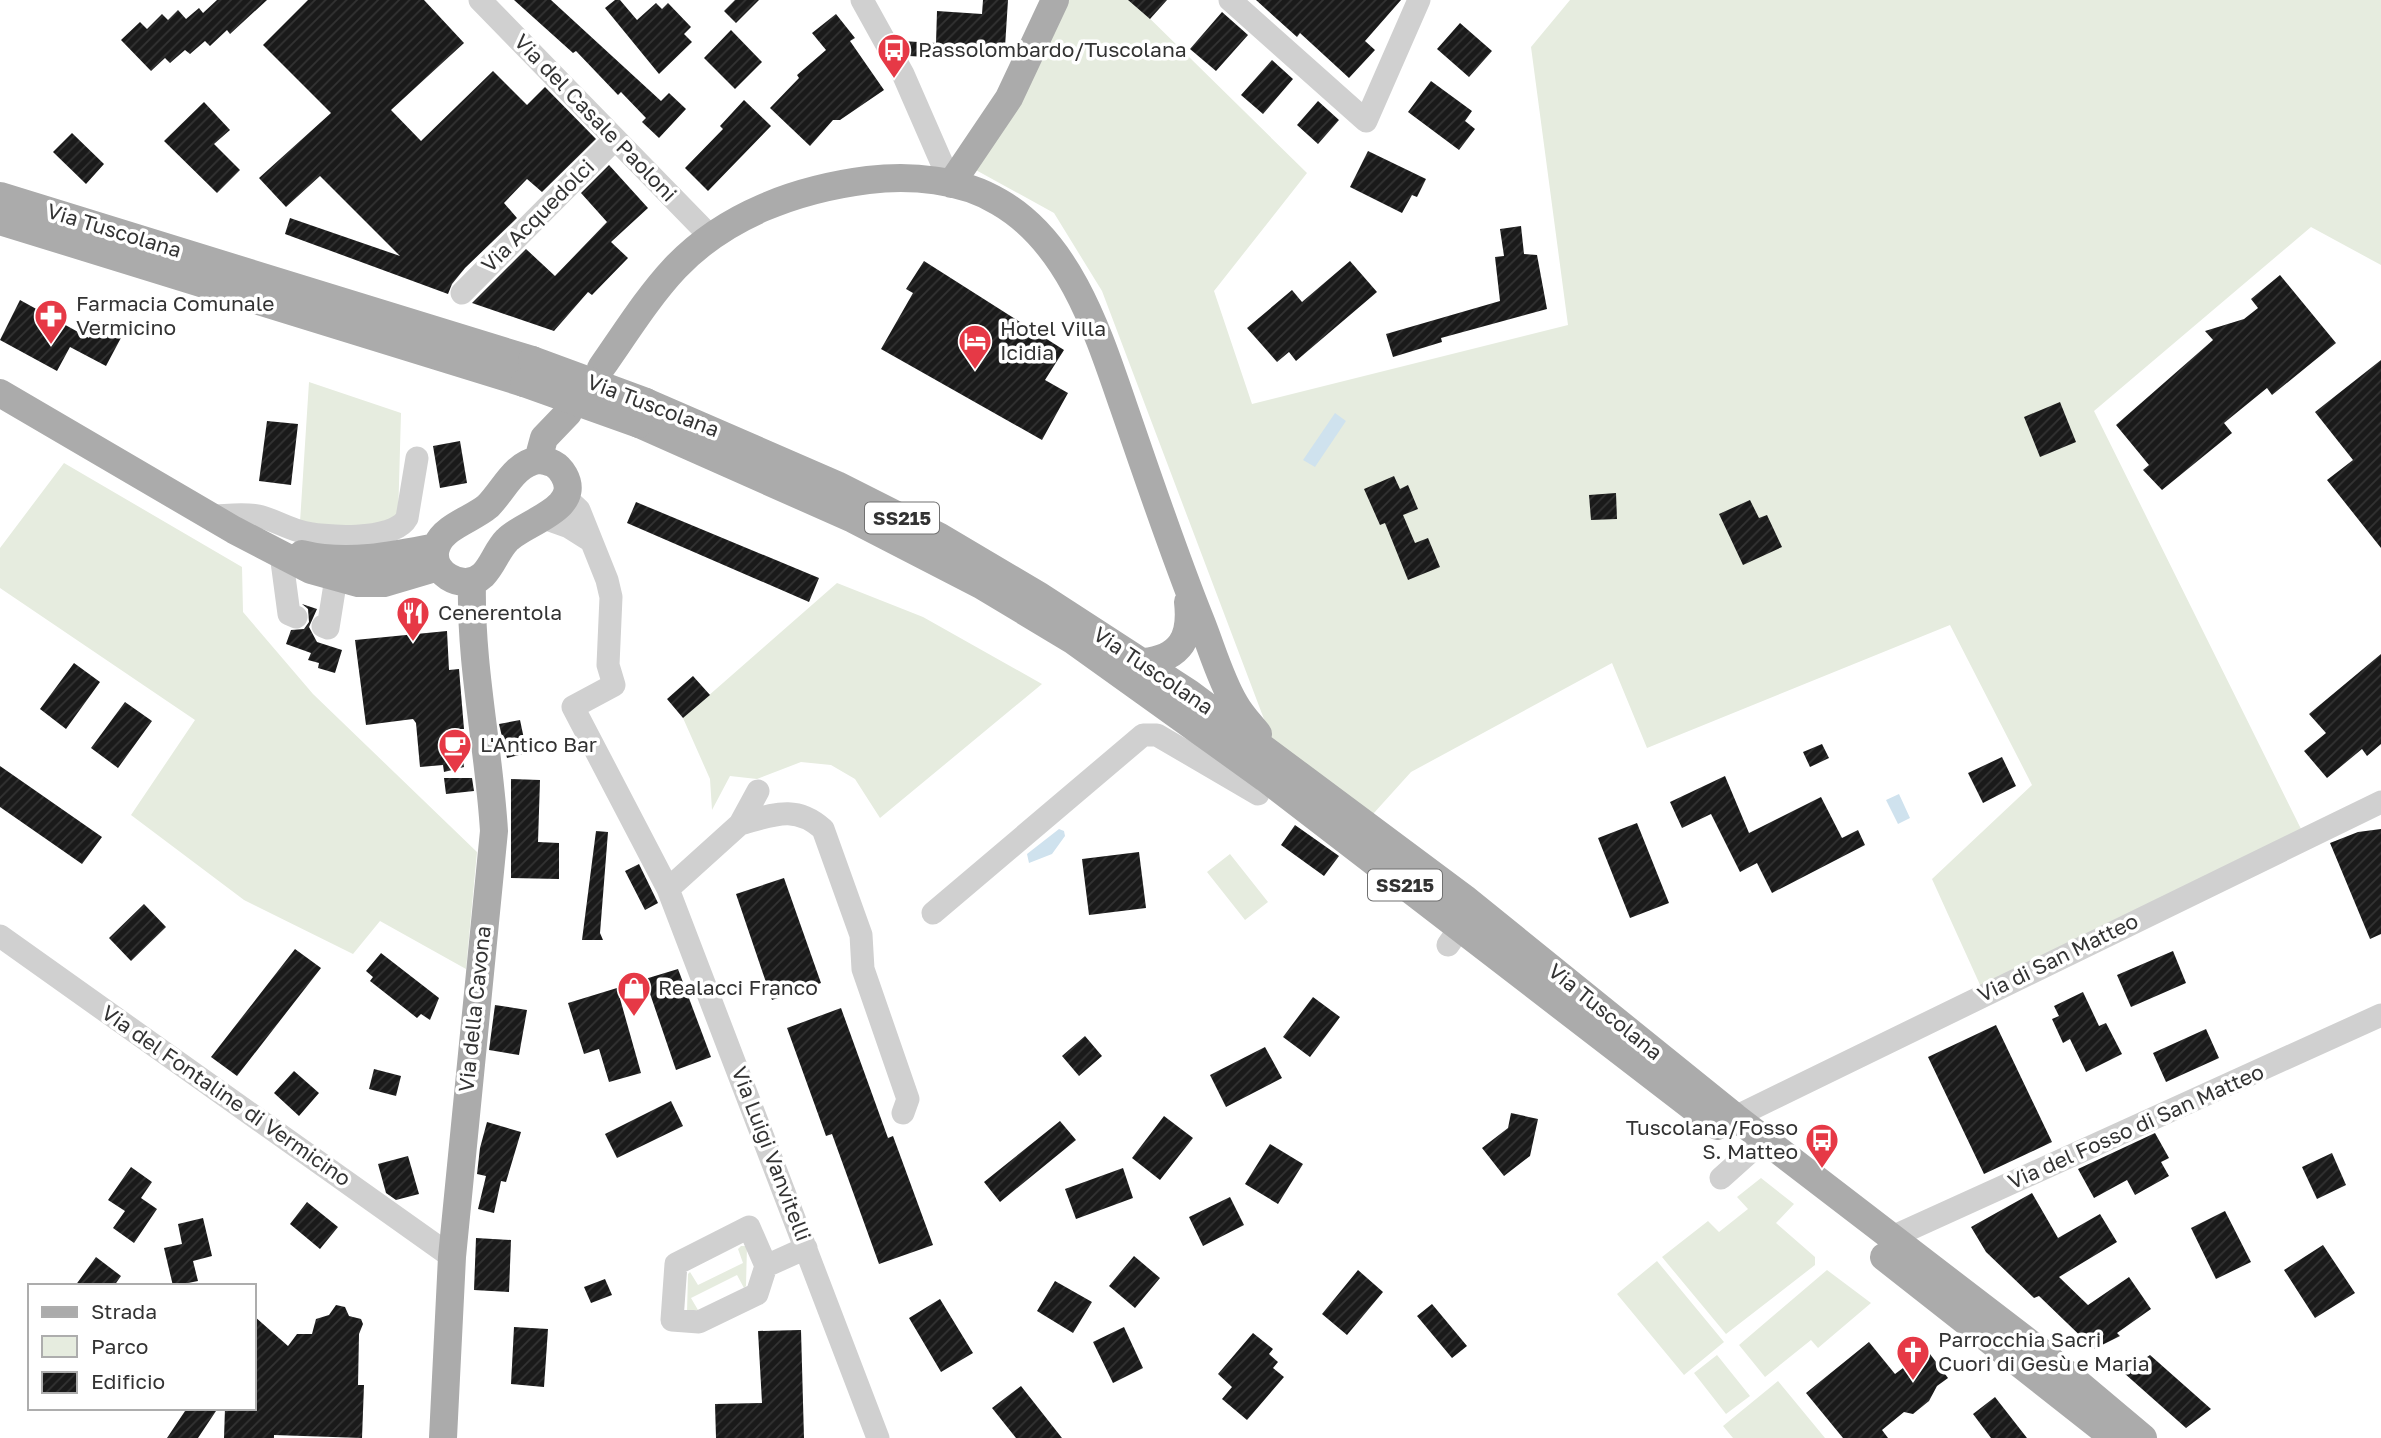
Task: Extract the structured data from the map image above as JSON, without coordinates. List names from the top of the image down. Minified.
{"streets":{"main road":["Via Tuscolana","SS215","Via della Cavona"],"street":["Via del Casale Paoloni","Via Acquedolci","Via di San Matteo","Via del Fontaline di Vermicino","Via del Fosso di San Matteo","Via Luigi Vanvitelli"]},"crossings":[["Via del Casale Paoloni","Via Acquedolci"],["Via Tuscolana","Via di San Matteo"],["Via Tuscolana","Via del Fosso di San Matteo"],["Via della Cavona","Via del Fontaline di Vermicino"]],"places":{"bus stop":["Passolombardo/Tuscolana","Tuscolana/Fosso S. Matteo"],"pharmacy":["Farmacia Comunale Vermicino"],"hotel":["Hotel Villa Icidia"],"restaurant":["Cenerentola"],"cafe":["L'Antico Bar"],"shop":["Realacci Franco"],"church":["Parrocchia Sacri Cuori di Gesù e Maria"]},"legend":["Strada","Parco","Edificio"]}
